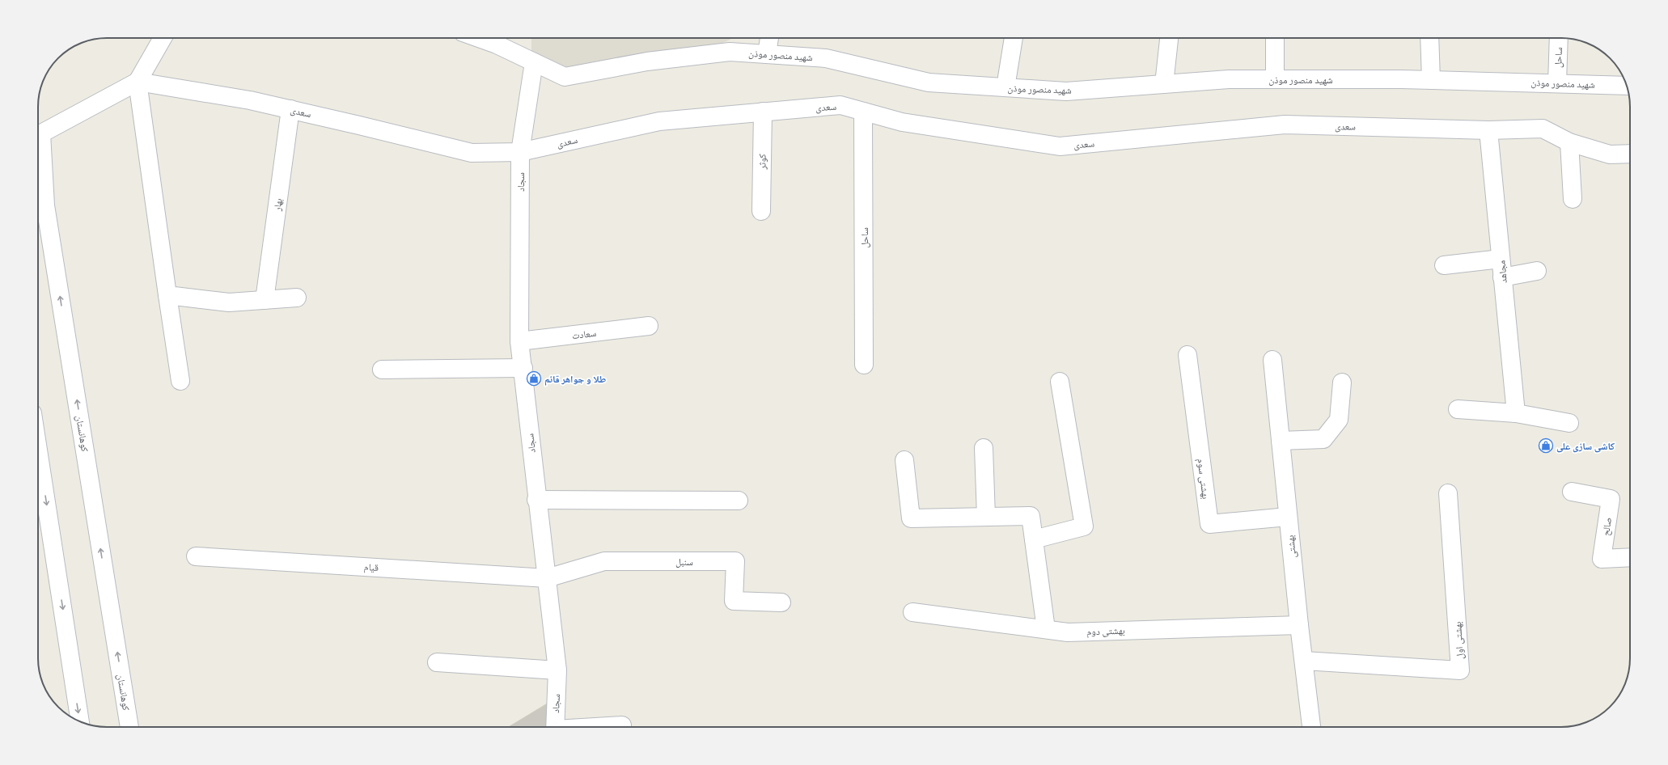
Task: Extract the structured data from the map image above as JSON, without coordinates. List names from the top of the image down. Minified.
{"streets":{"street":["شهید منصور موذن","ساحل","سعدی","کوثر","سجاد","بهار","مجاهد","سعادت","کوهانستان","بهشتی سوم","صالح","بهشتی","سنبل","قیام","بهشتی دوم","بهشتی اول"]},"crossings":[["شهید منصور موذن","ساحل"],["شهید منصور موذن","سجاد"],["ساحل","سعدی"],["سعدی","کوثر"],["سعدی","سجاد"],["سعدی","بهار"],["سعدی","مجاهد"],["سجاد","سعادت"],["سجاد","سنبل"],["سجاد","قیام"],["بهشتی سوم","بهشتی"],["بهشتی","بهشتی دوم"],["بهشتی","بهشتی اول"],["سنبل","قیام"]],"places":{"shop":["طلا و جواهر قائم","کاشی سازی علی"]}}
